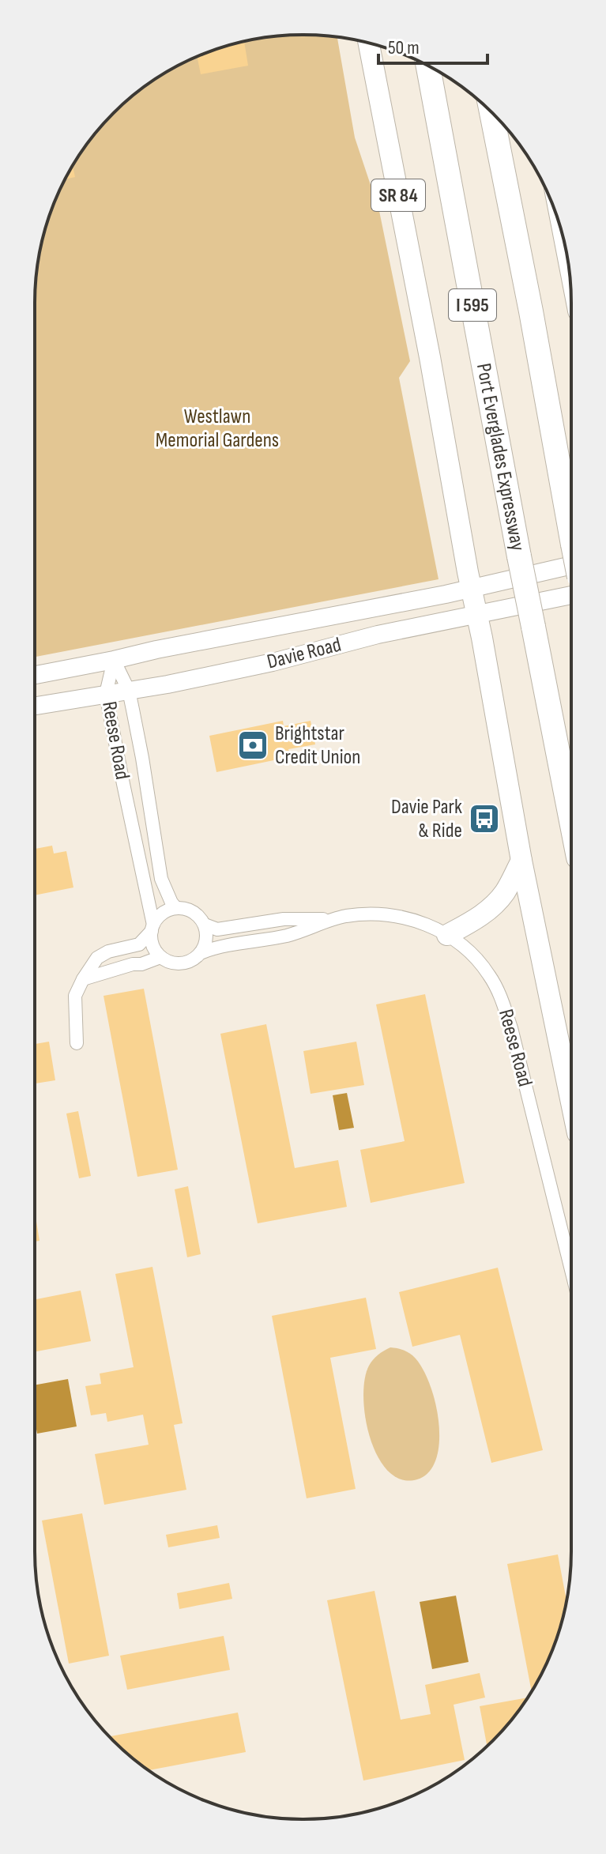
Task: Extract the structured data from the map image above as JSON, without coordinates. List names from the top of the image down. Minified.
{"streets":{"highway":["I 595","Port Everglades Expressway"],"main road":["SR 84","Davie Road"],"street":["Reese Road"]},"crossings":[["SR 84","Davie Road"],["Davie Road","Reese Road"]],"parks":["Westlawn Memorial Gardens"],"places":{"bank":["Brightstar Credit Union"],"bus stop":["Davie Park & Ride"]},"scale_bar":"50 m"}
